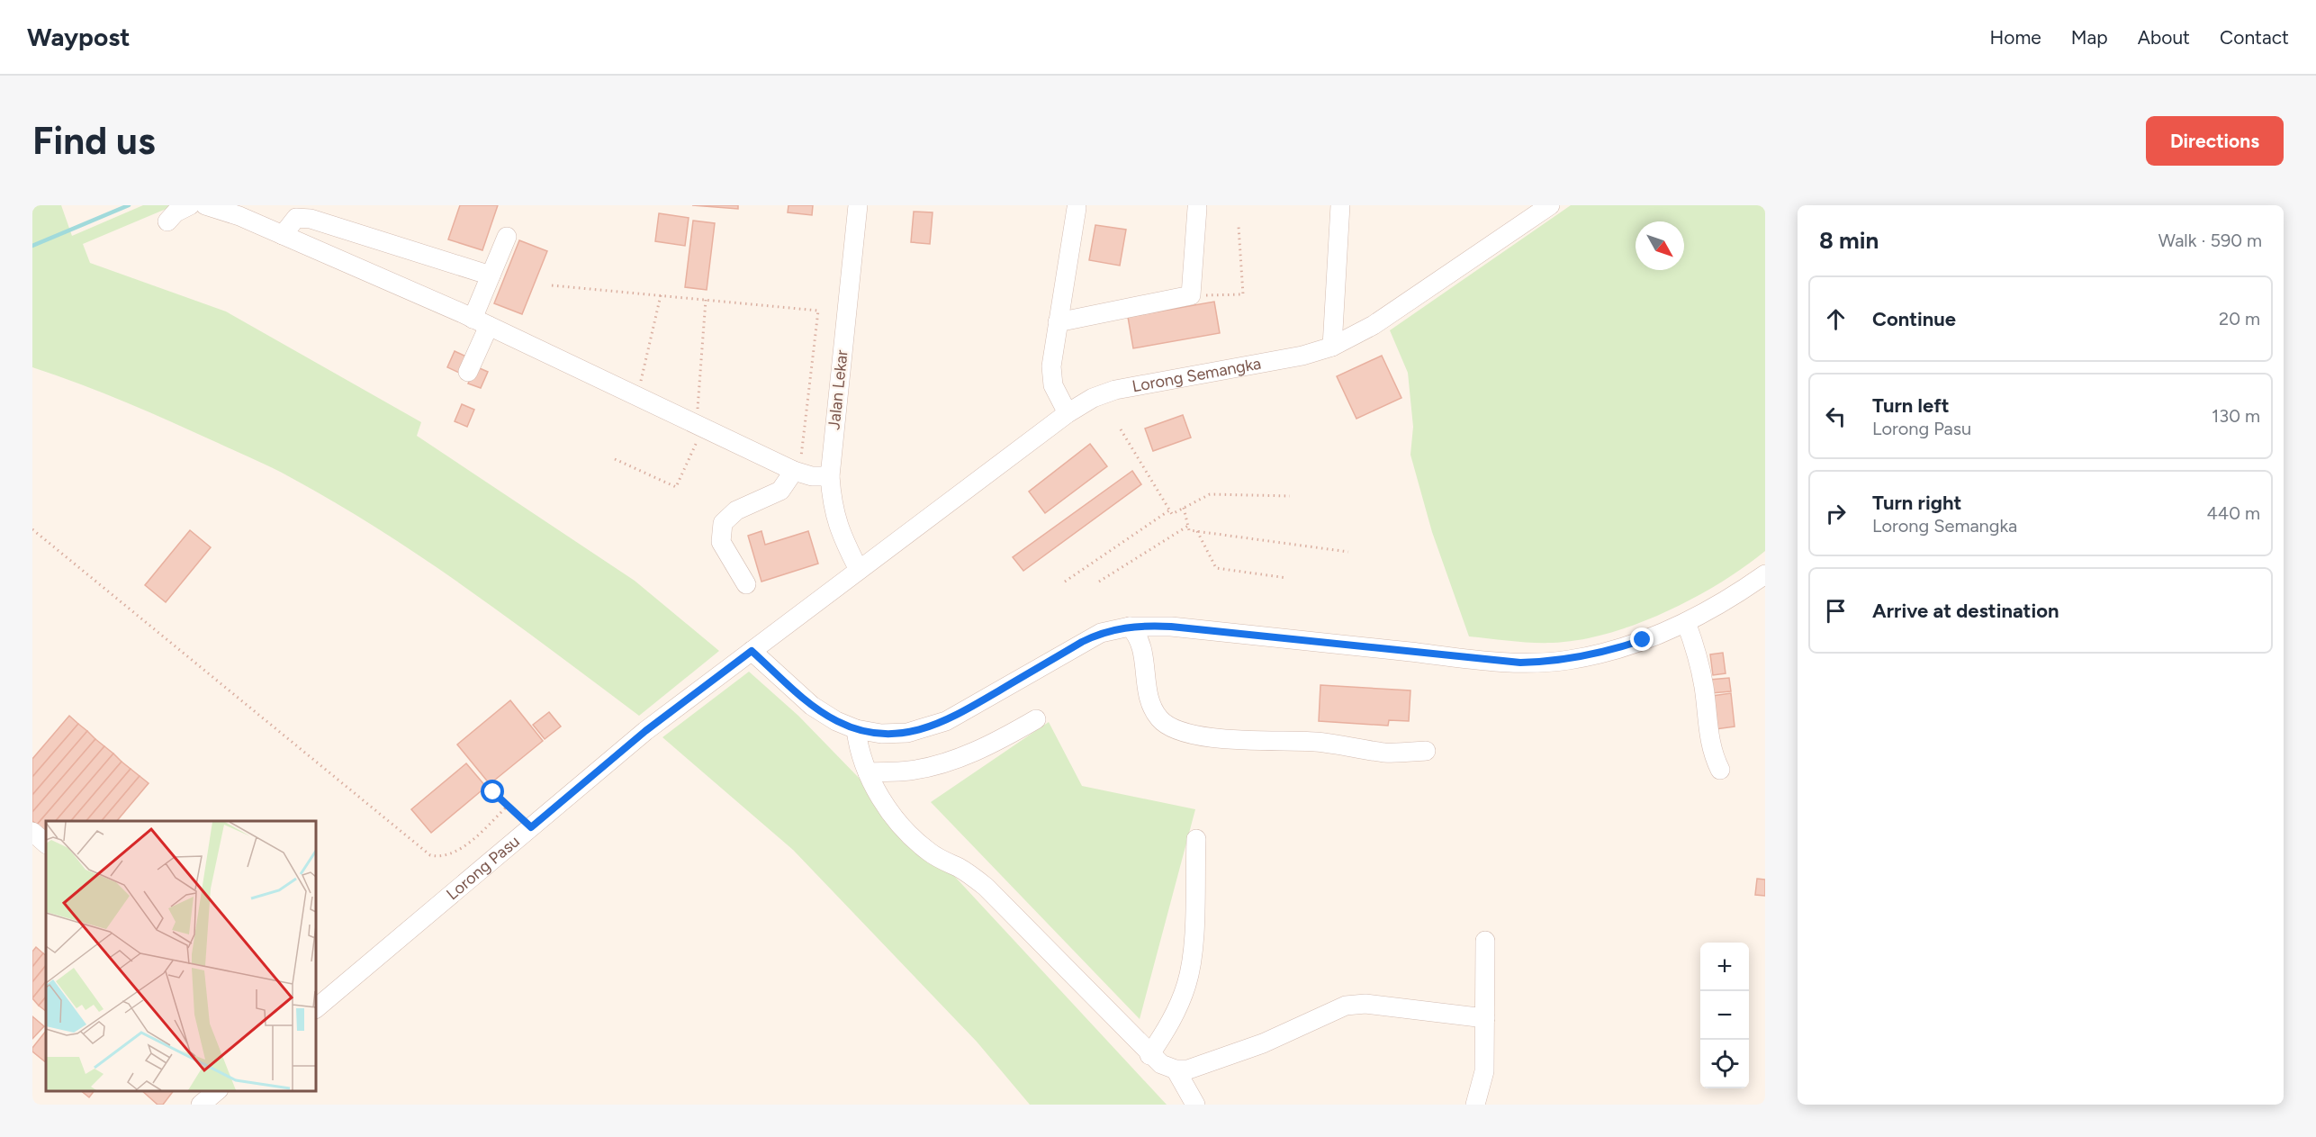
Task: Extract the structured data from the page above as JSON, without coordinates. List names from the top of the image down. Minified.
{"streets":{"street":["Lorong Semangka","Jalan Lekar","Lorong Pasu"]},"crossings":[["Lorong Semangka","Jalan Lekar"],["Lorong Semangka","Lorong Pasu"],["Jalan Lekar","Lorong Pasu"]],"north":"bottom right","page":{"header":"Waypost","nav":["Home","Map","About","Contact"],"buttons":"Directions","title":"Find us","heading":["8 min","Walk · 590 m"],"list":[["Continue","20 m"],["Turn left","Lorong Pasu","130 m"],["Turn right","Lorong Semangka","440 m"],"Arrive at destination"],"map_buttons":["+","−"]}}
